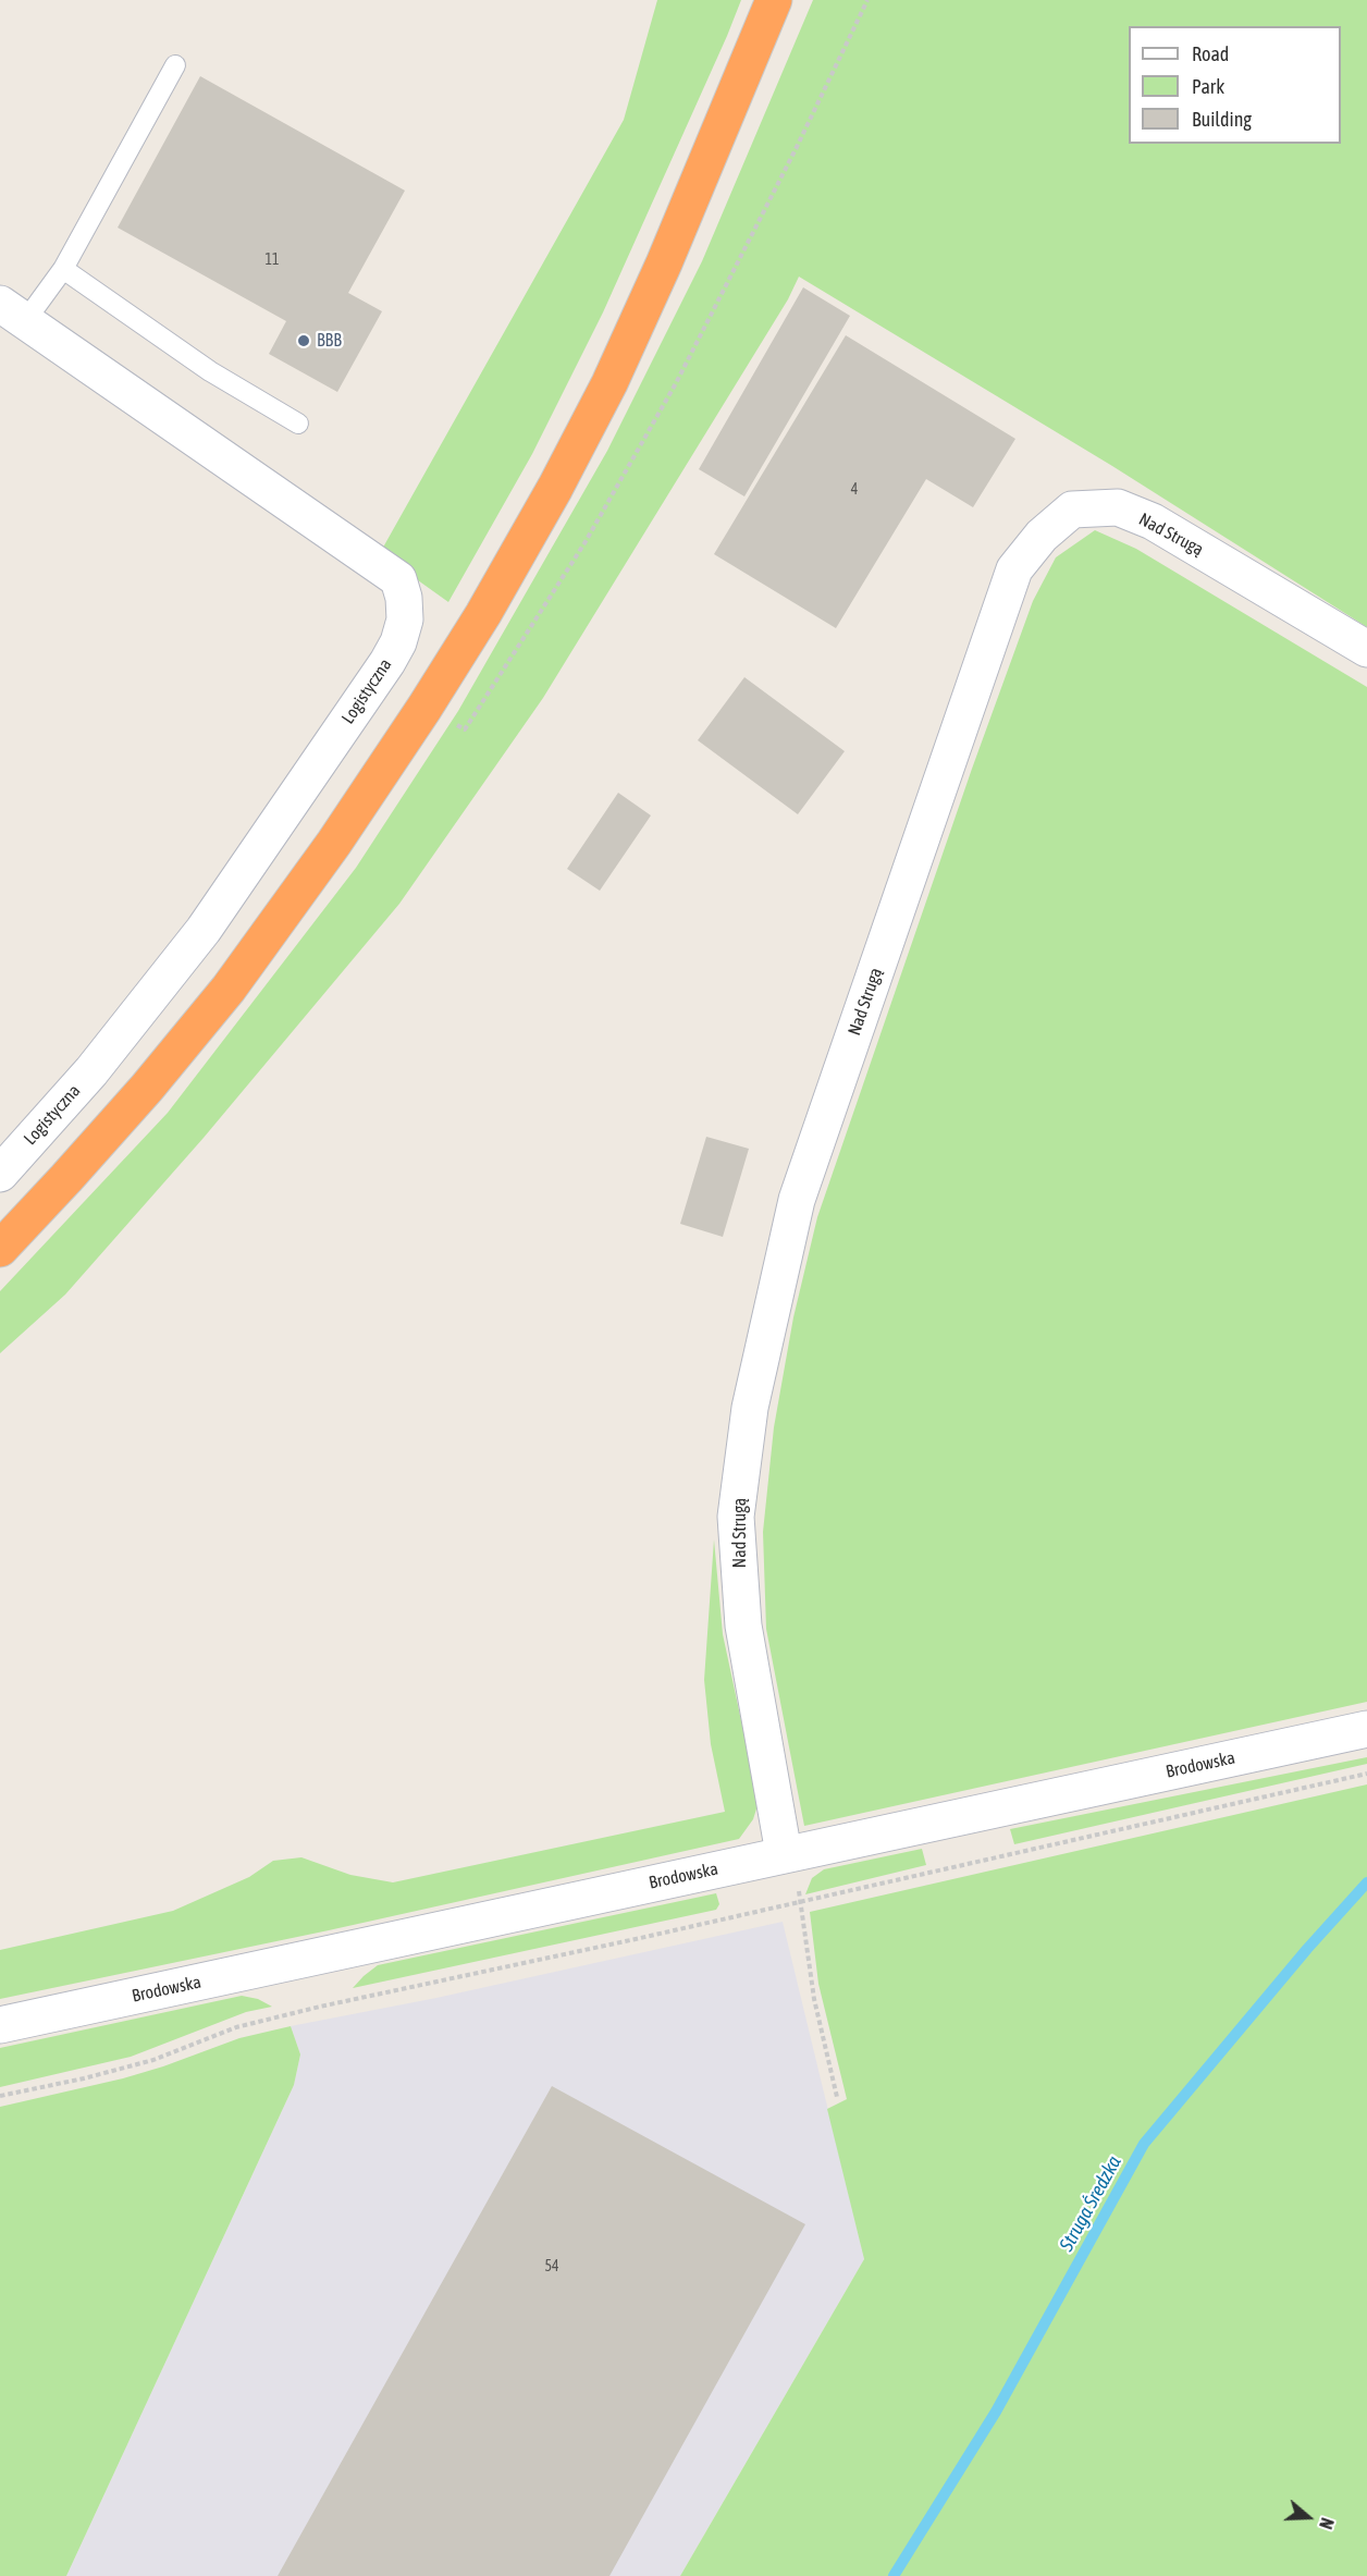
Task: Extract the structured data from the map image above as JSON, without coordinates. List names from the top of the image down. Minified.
{"streets":{"street":["Nad Strugą","Logistyczna","Brodowska"]},"crossings":[["Nad Strugą","Brodowska"]],"water":["Struga Średzka"],"places":["BBB"],"house_numbers":["11","4","54"],"legend":["Road","Park","Building"],"north":"right"}
